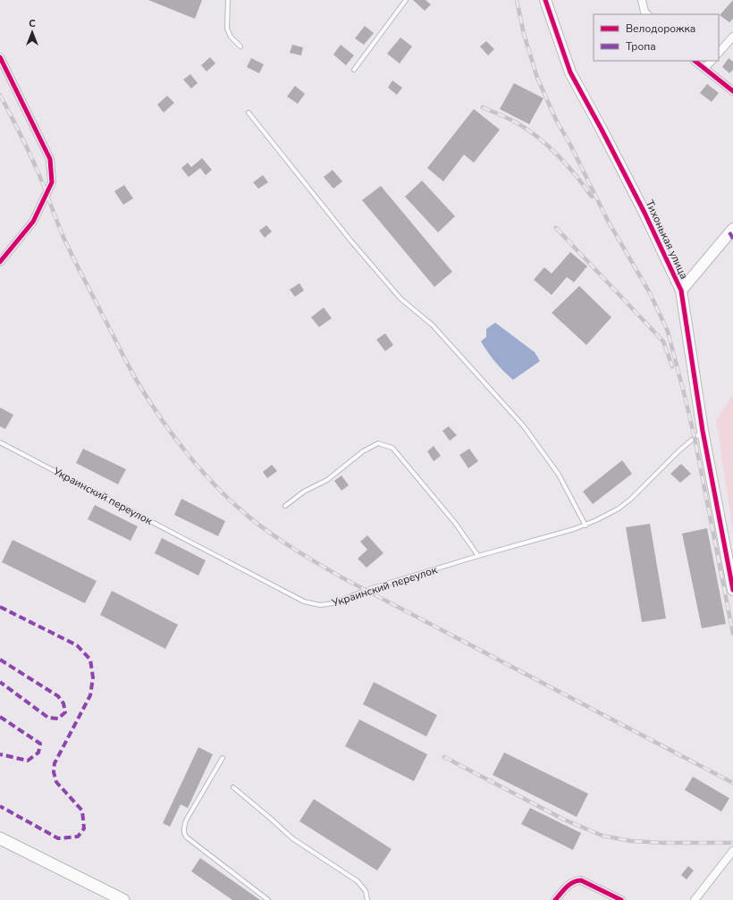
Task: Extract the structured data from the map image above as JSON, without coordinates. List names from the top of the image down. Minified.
{"streets":{"street":["Тихонькая улица"],"lane":["Украинский переулок"]},"crossings":[["Тихонькая улица","Украинский переулок"]],"legend":["Велодорожка","Тропа"],"north":"top"}
